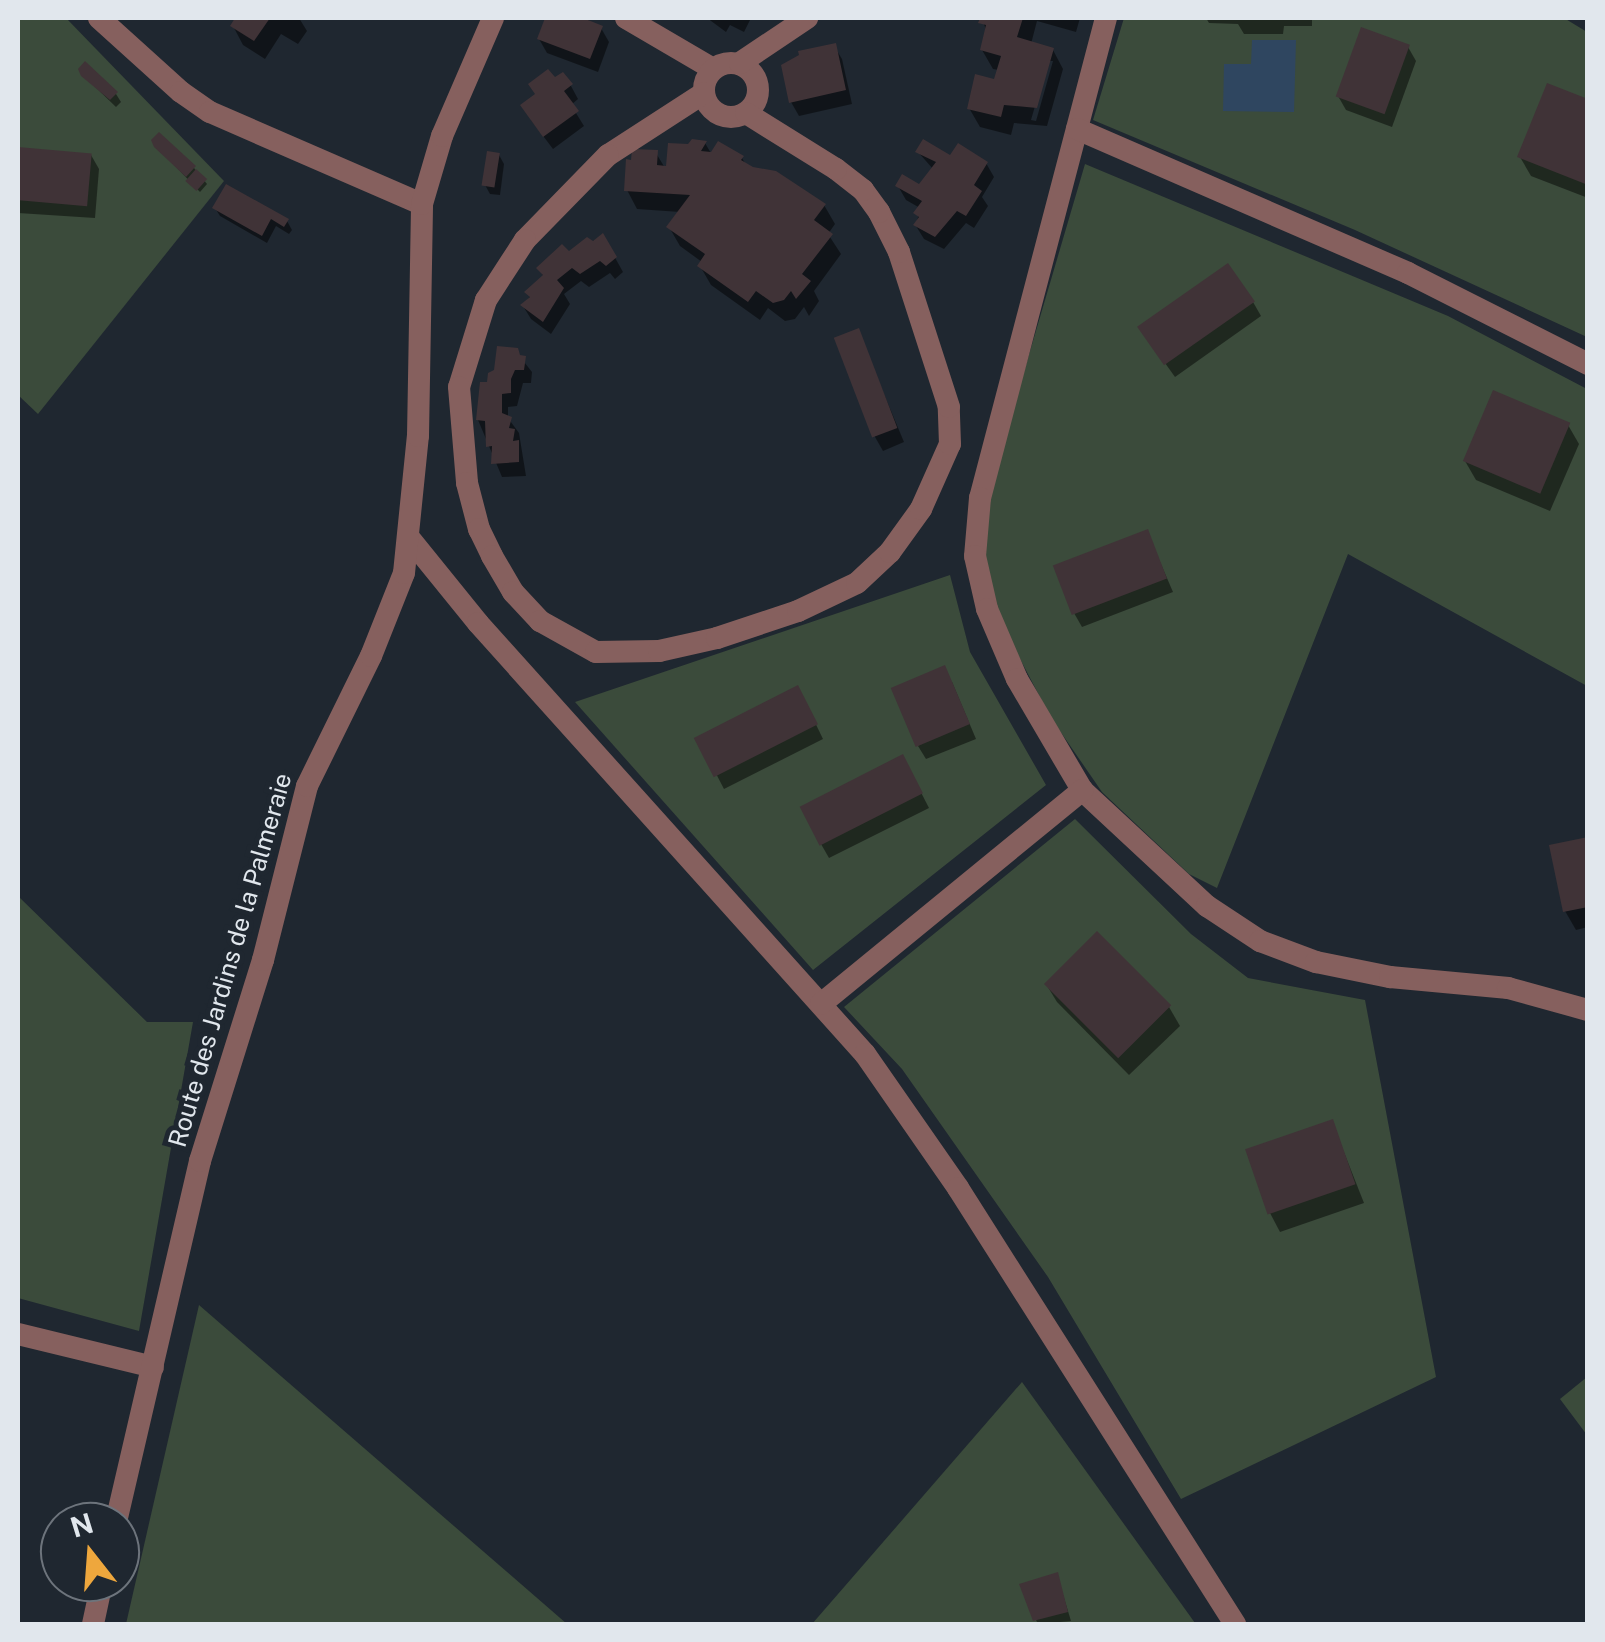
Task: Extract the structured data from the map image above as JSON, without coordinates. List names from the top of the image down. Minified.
{"streets":{"street":["Route des Jardins de la Palmeraie"]},"north":"top"}
